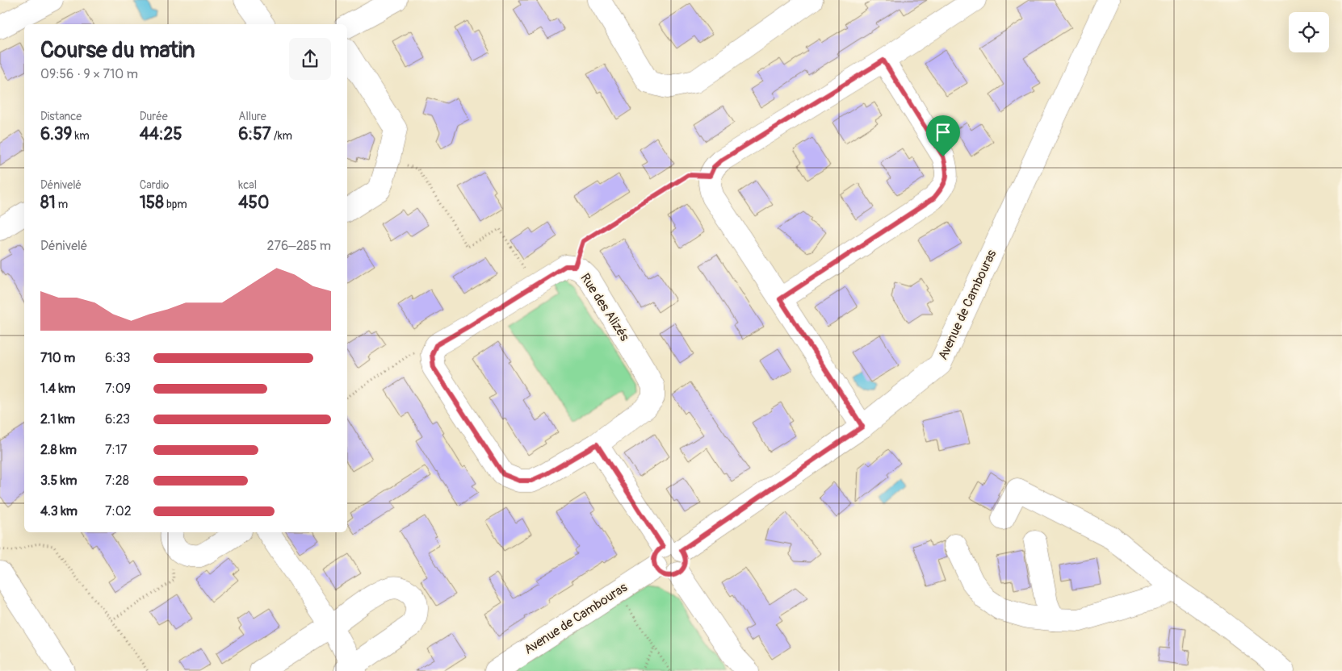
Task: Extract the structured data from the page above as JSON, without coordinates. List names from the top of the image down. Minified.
{"streets":{"street":["Avenue de Cambouras","Rue des Alizés"]},"page":{"heading":["Course du matin","09:56 · 9 × 710 m"],"stats":[["Distance","6.39 km"],["Durée","44:25"],["Allure","6:57 /km"],["Dénivelé","81 m"],["Cardio","158 bpm"],["kcal","450"]],"chart":["Dénivelé","276–285 m"],"list":[{"name":"710 m","note":"6:33"},{"name":"1.4 km","note":"7:09"},{"name":"2.1 km","note":"6:23"},{"name":"2.8 km","note":"7:17"},{"name":"3.5 km","note":"7:28"},{"name":"4.3 km","note":"7:02"}]}}
